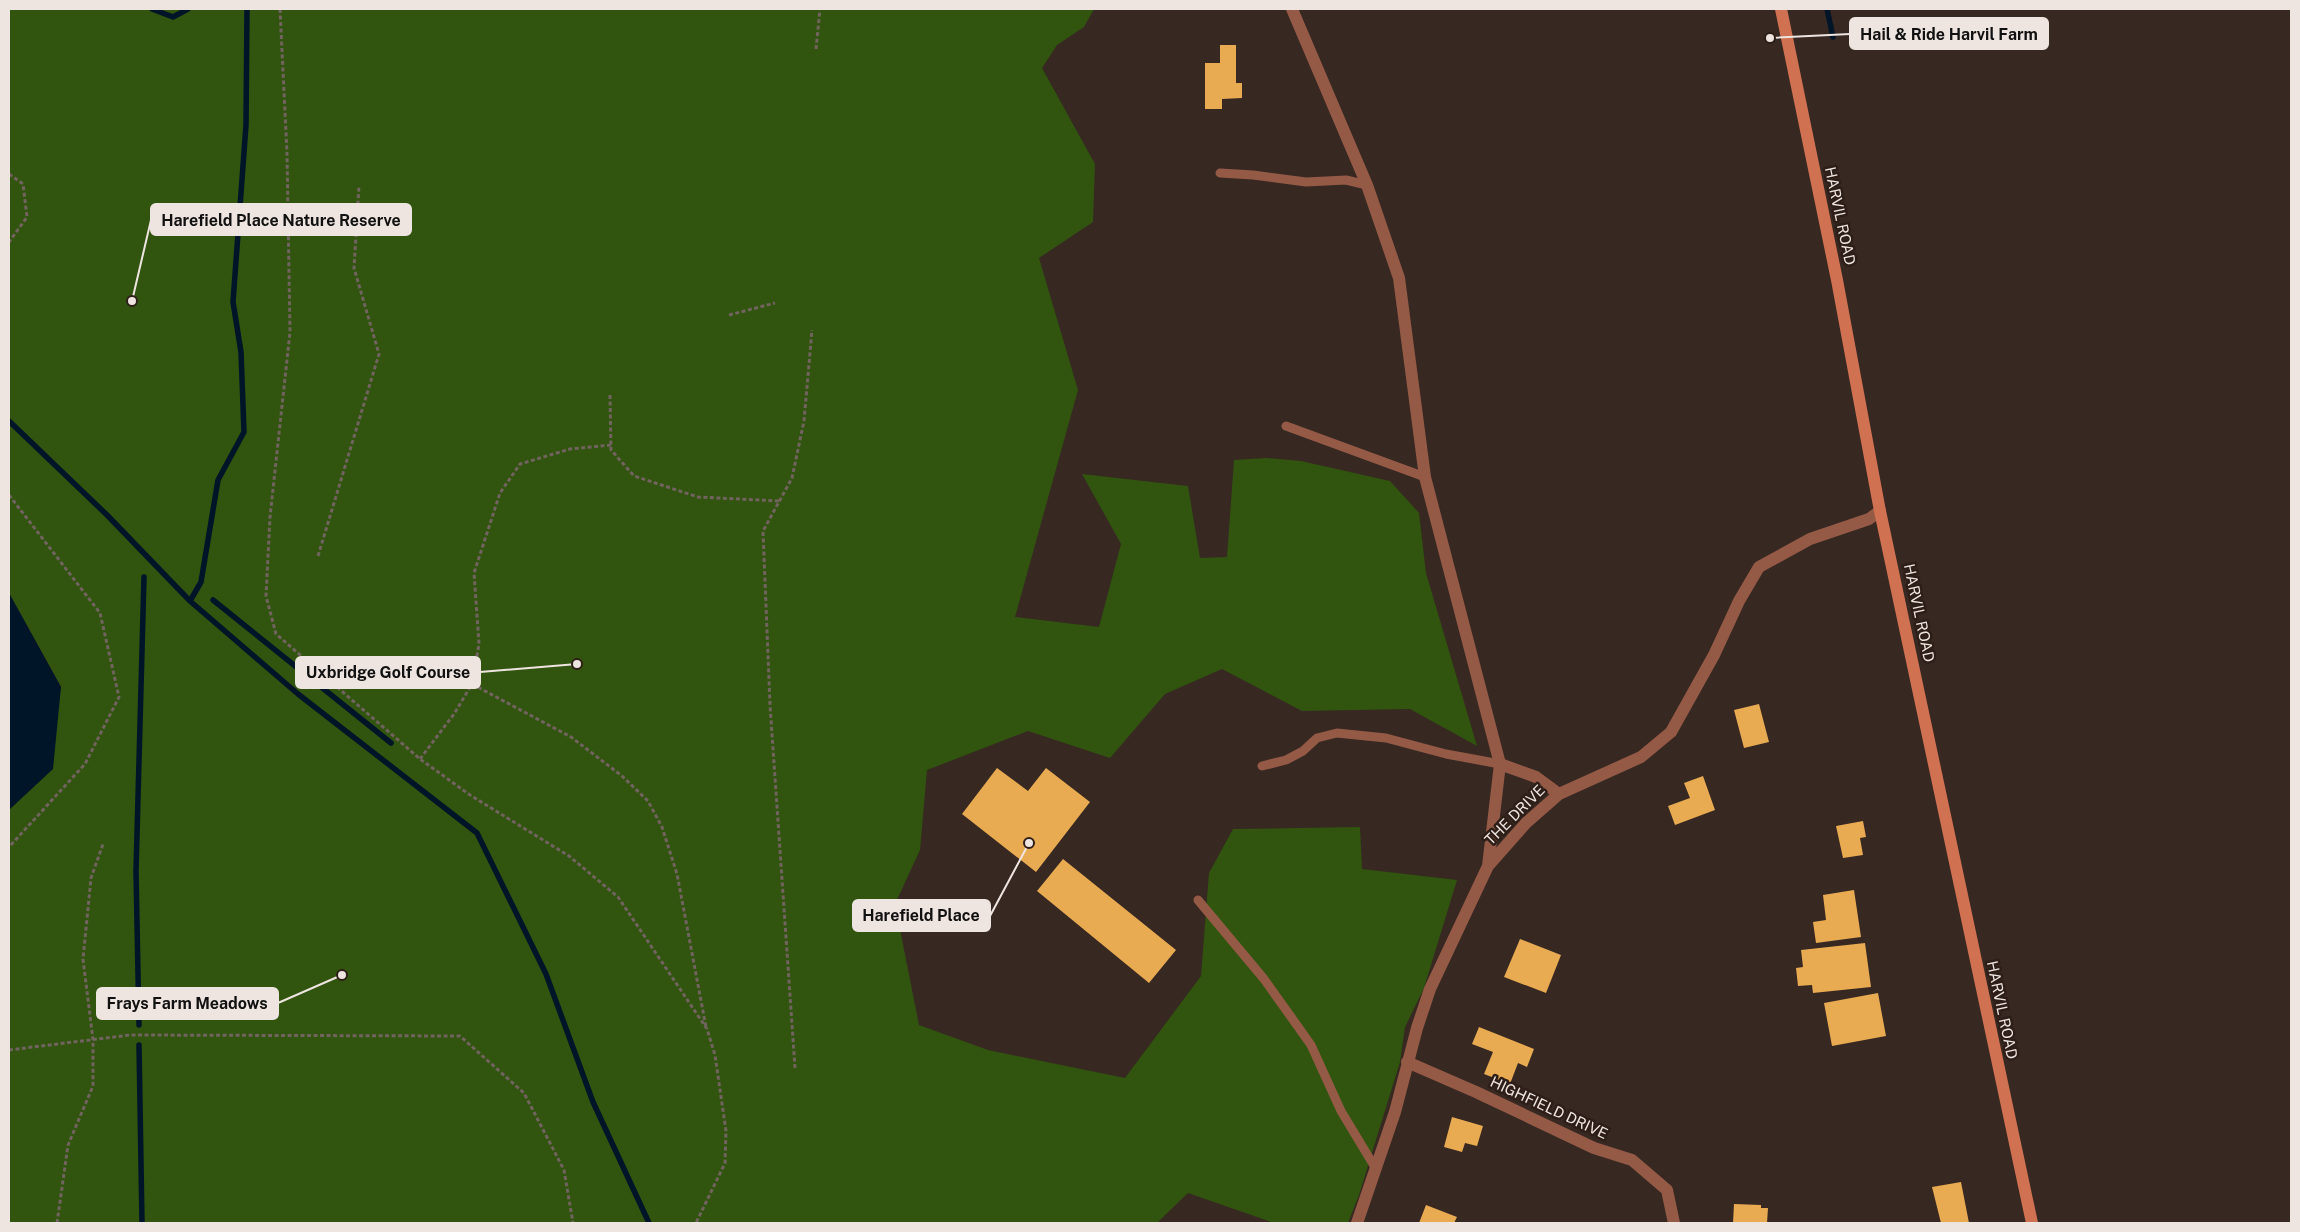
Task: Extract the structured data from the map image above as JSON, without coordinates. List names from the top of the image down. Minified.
{"streets":{"street":["HARVIL ROAD","THE DRIVE","HIGHFIELD DRIVE"]},"crossings":[["HARVIL ROAD","THE DRIVE"],["THE DRIVE","HIGHFIELD DRIVE"]],"places":["Hail & Ride Harvil Farm","Harefield Place Nature Reserve","Uxbridge Golf Course","Harefield Place","Frays Farm Meadows"]}
